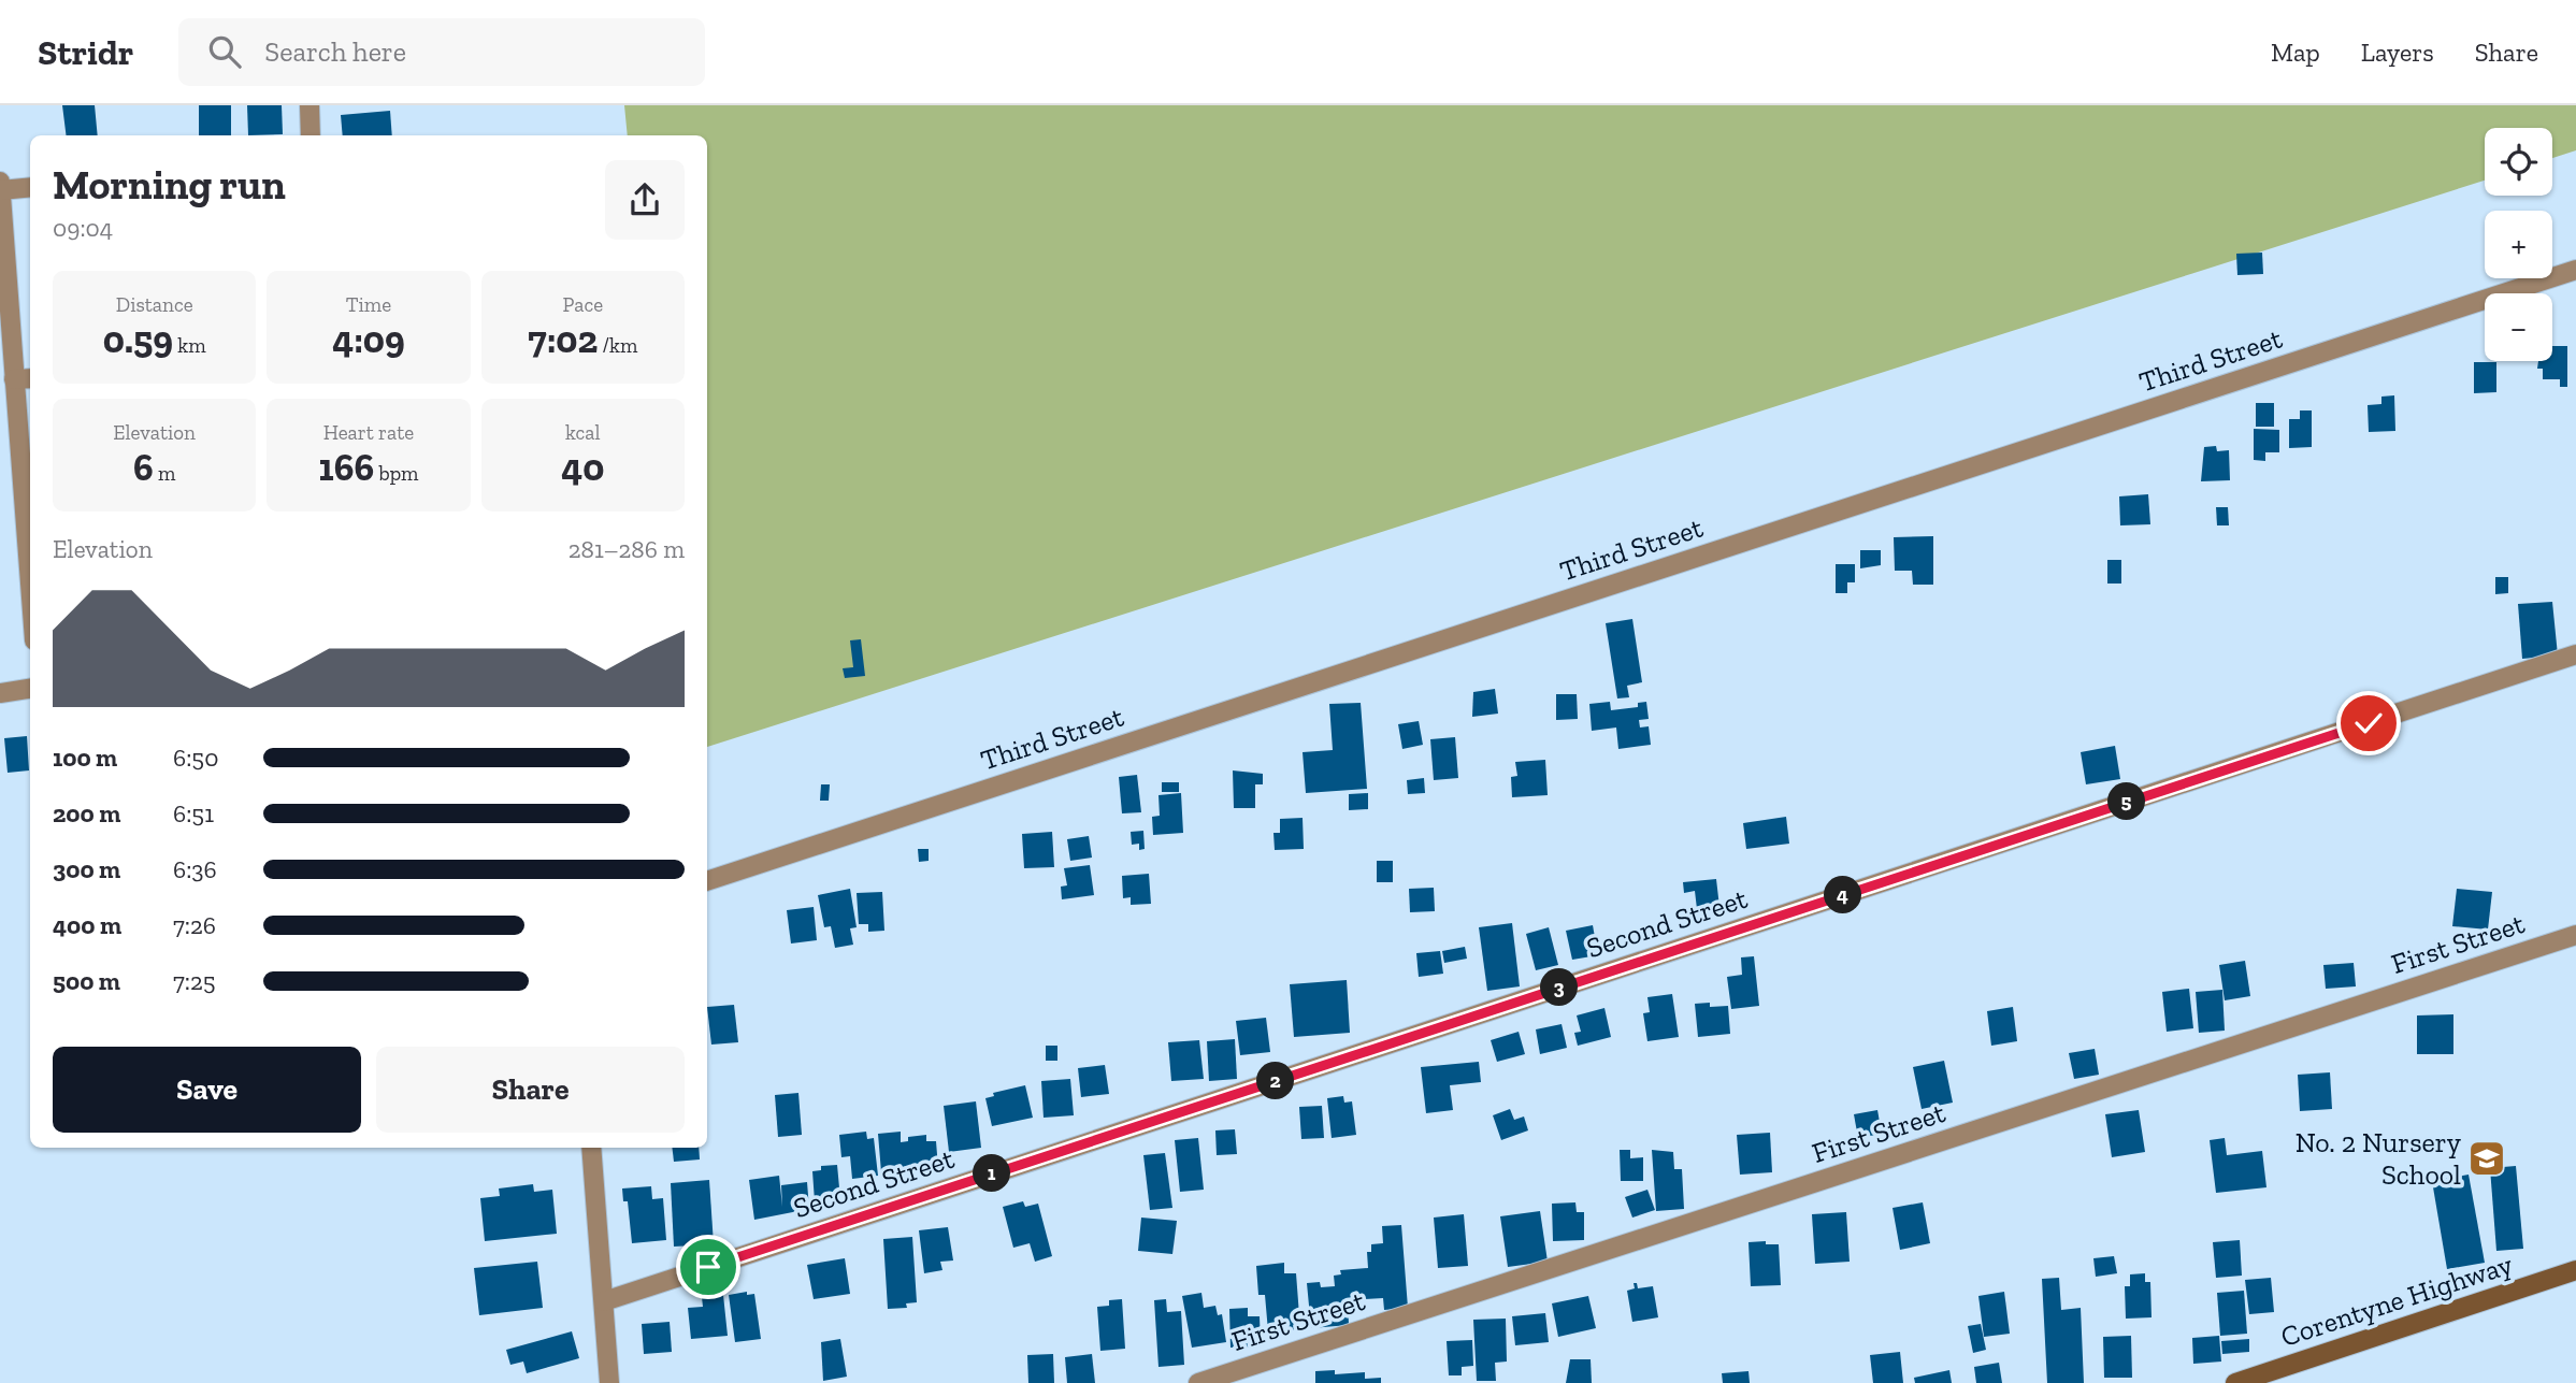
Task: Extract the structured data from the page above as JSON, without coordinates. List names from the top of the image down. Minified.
{"streets":{"main road":["Corentyne Highway"],"street":["Third Street","Second Street","First Street"]},"places":{"school or university":["No. 2 Nursery School"]},"page":{"header":"Stridr","search":"Search here","nav":["Map","Layers","Share"],"map_buttons":["+","−"],"heading":["Morning run","09:04"],"stats":[["Distance","0.59 km"],["Time","4:09"],["Pace","7:02 /km"],["Elevation","6 m"],["Heart rate","166 bpm"],["kcal","40"]],"chart":["Elevation","281–286 m"],"list":[{"name":"100 m","note":"6:50"},{"name":"200 m","note":"6:51"},{"name":"300 m","note":"6:36"},{"name":"400 m","note":"7:26"},{"name":"500 m","note":"7:25"}],"pins":["5","4","3","2","1"],"buttons":["Save","Share"]}}
